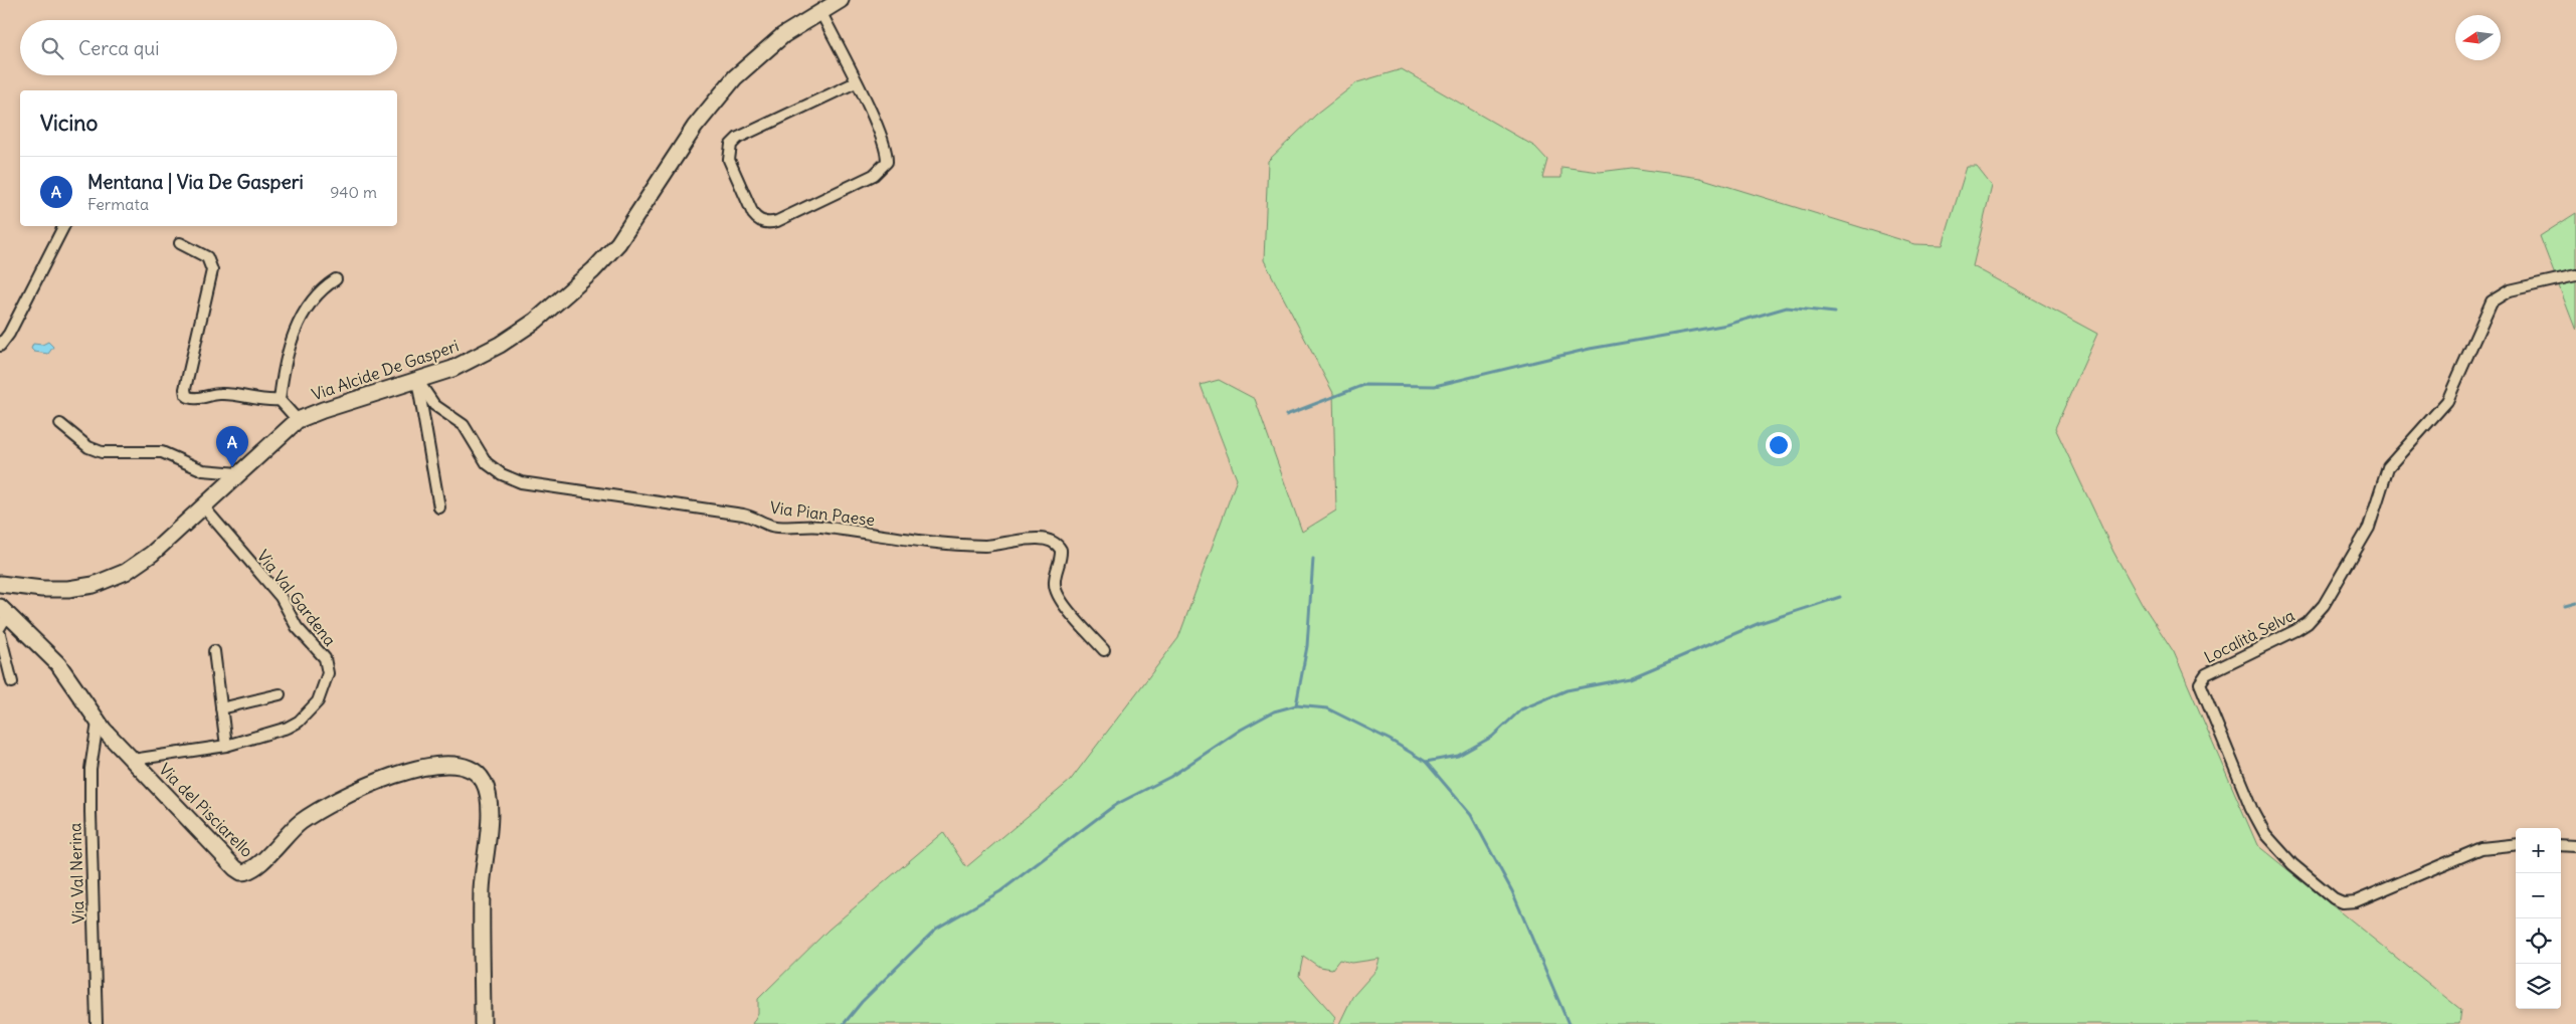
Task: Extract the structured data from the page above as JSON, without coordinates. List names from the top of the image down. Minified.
{"streets":{"street":["Via Alcide De Gasperi","Via Pian Paese","Via Val Gardena","Località Selva","Via del Pisciarello","Via Val Nerina"]},"crossings":[["Via Alcide De Gasperi","Via Pian Paese"],["Via Alcide De Gasperi","Via Val Gardena"],["Via Val Gardena","Via del Pisciarello"],["Via del Pisciarello","Via Val Nerina"]],"north":"left","page":{"search":"Cerca qui","heading":"Vicino","list":[{"mark":"A","name":"Mentana | Via De Gasperi","note":"Fermata","value":"940 m"}],"pins":"A","map_buttons":["+","−"]}}
